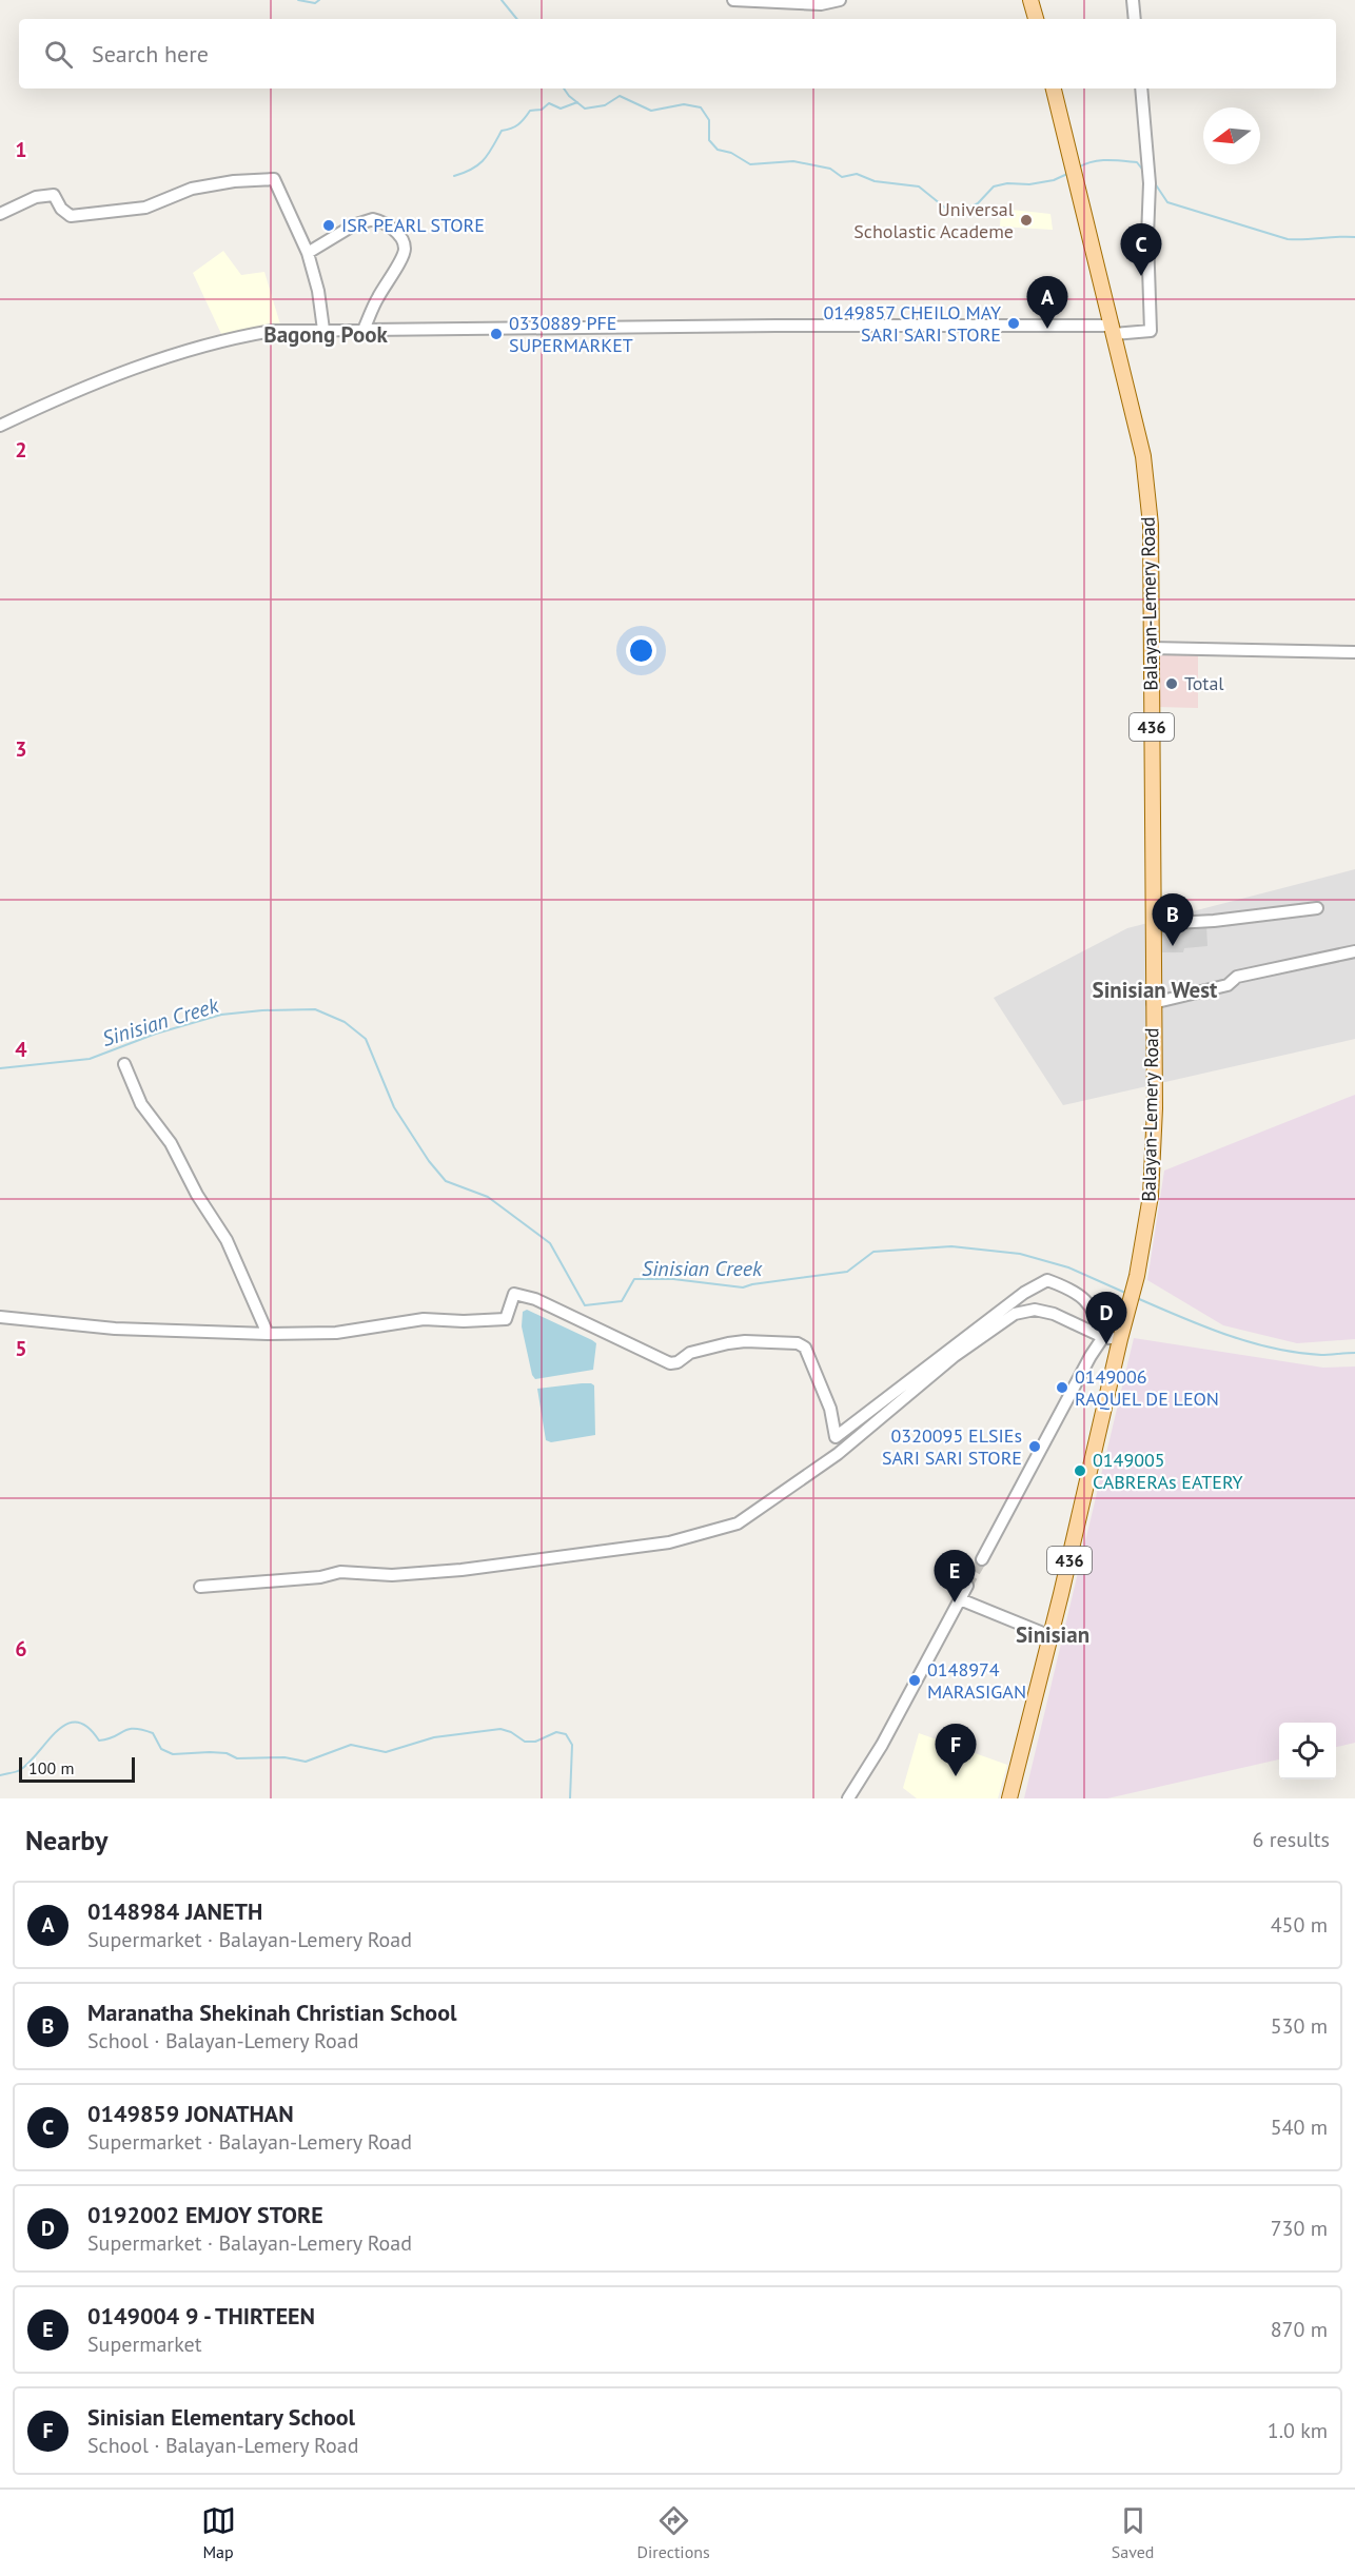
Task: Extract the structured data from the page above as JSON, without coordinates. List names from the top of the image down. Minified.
{"streets":{"main road":["Balayan-Lemery Road","436"]},"districts":["Bagong Pook","Sinisian West","Sinisian"],"water":["Sinisian Creek"],"places":["Universal Scholastic Academe","ISR PEARL STORE","0149857 CHEILO MAY SARI SARI STORE","0330889 PFE SUPERMARKET","Total","0149006 RAQUEL DE LEON","0320095 ELSIEs SARI SARI STORE","0149005 CABRERAs EATERY","0148974 MARASIGAN"],"scale_bar":"100 m","north":"left","page":{"search":"Search here","pins":["C","A","B","D","E","F"],"scale":"100 m","heading":["Nearby","6 results"],"list":[{"mark":"A","name":"0148984 JANETH","note":"Supermarket · Balayan-Lemery Road","value":"450 m"},{"mark":"B","name":"Maranatha Shekinah Christian School","note":"School · Balayan-Lemery Road","value":"530 m"},{"mark":"C","name":"0149859 JONATHAN","note":"Supermarket · Balayan-Lemery Road","value":"540 m"},{"mark":"D","name":"0192002 EMJOY STORE","note":"Supermarket · Balayan-Lemery Road","value":"730 m"},{"mark":"E","name":"0149004 9 - THIRTEEN","note":"Supermarket","value":"870 m"},{"mark":"F","name":"Sinisian Elementary School","note":"School · Balayan-Lemery Road","value":"1.0 km"}],"nav":["Map","Directions","Saved"]},"grid":{"rows":["1","2","3","4","5","6"]}}
